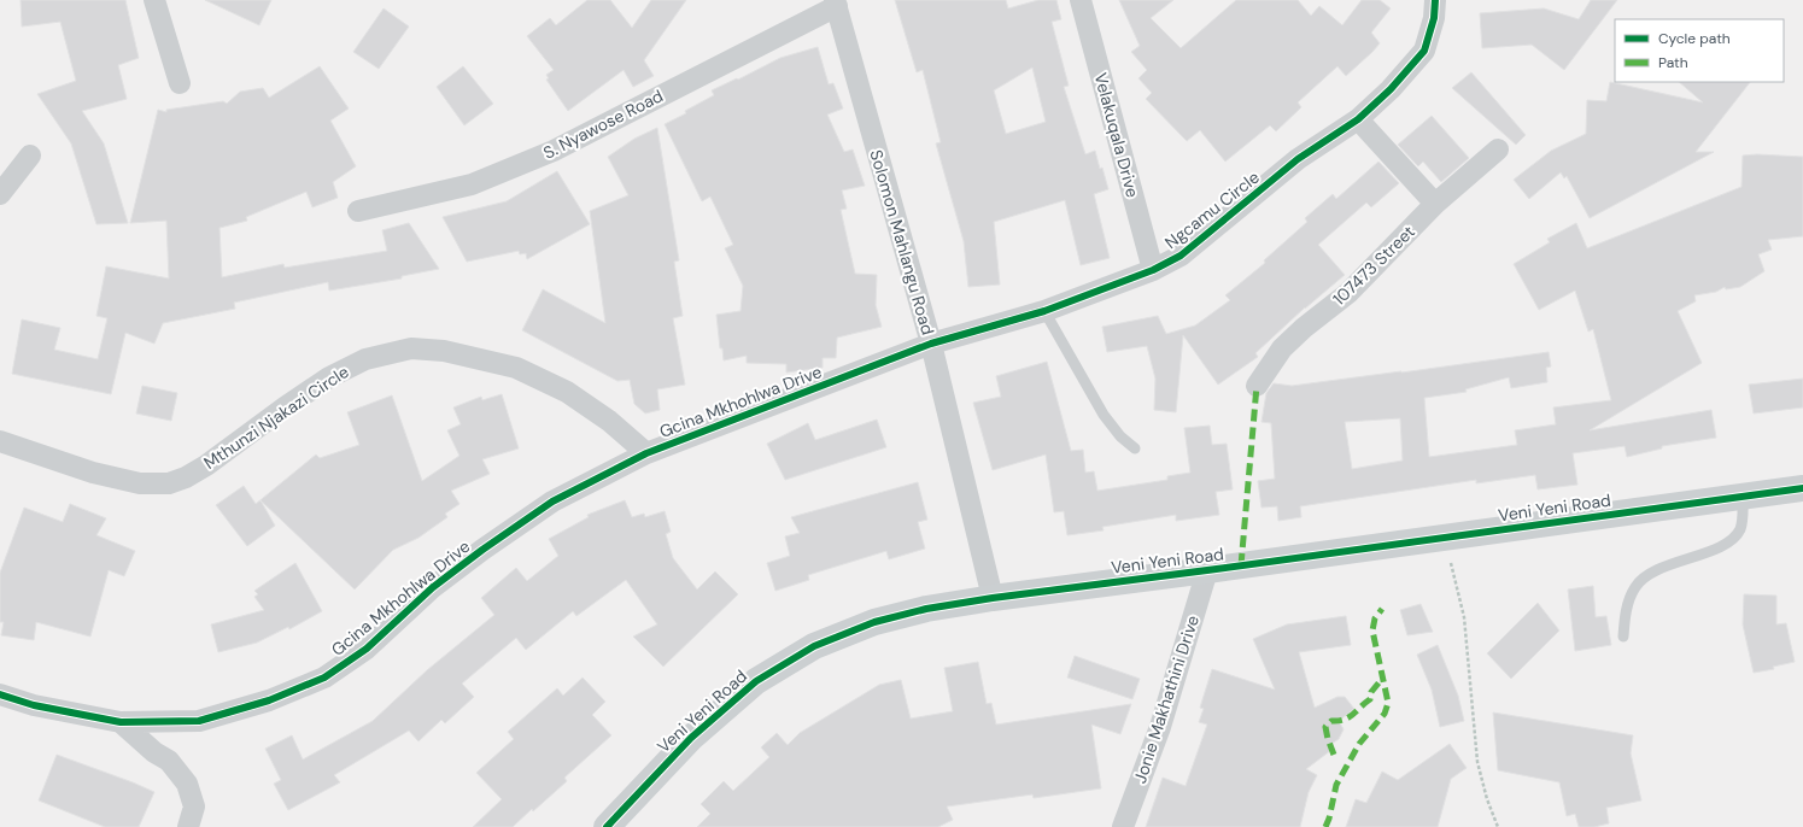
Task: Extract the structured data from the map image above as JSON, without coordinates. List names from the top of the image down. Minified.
{"streets":{"street":["S. Nyawose Road","Velakuqala Drive","Ngcamu Circle","Solomon Mahlangu Road","107473 Street","Gcina Mkhohlwa Drive","Mthunzi Njakazi Circle","Veni Yeni Road","Jonie Makhathini Drive"]},"crossings":[["S. Nyawose Road","Solomon Mahlangu Road"],["Velakuqala Drive","Ngcamu Circle"],["Ngcamu Circle","Solomon Mahlangu Road"],["Ngcamu Circle","Gcina Mkhohlwa Drive"],["Solomon Mahlangu Road","Gcina Mkhohlwa Drive"],["Solomon Mahlangu Road","Veni Yeni Road"],["Gcina Mkhohlwa Drive","Mthunzi Njakazi Circle"],["Veni Yeni Road","Jonie Makhathini Drive"]],"legend":["Cycle path","Path"]}
